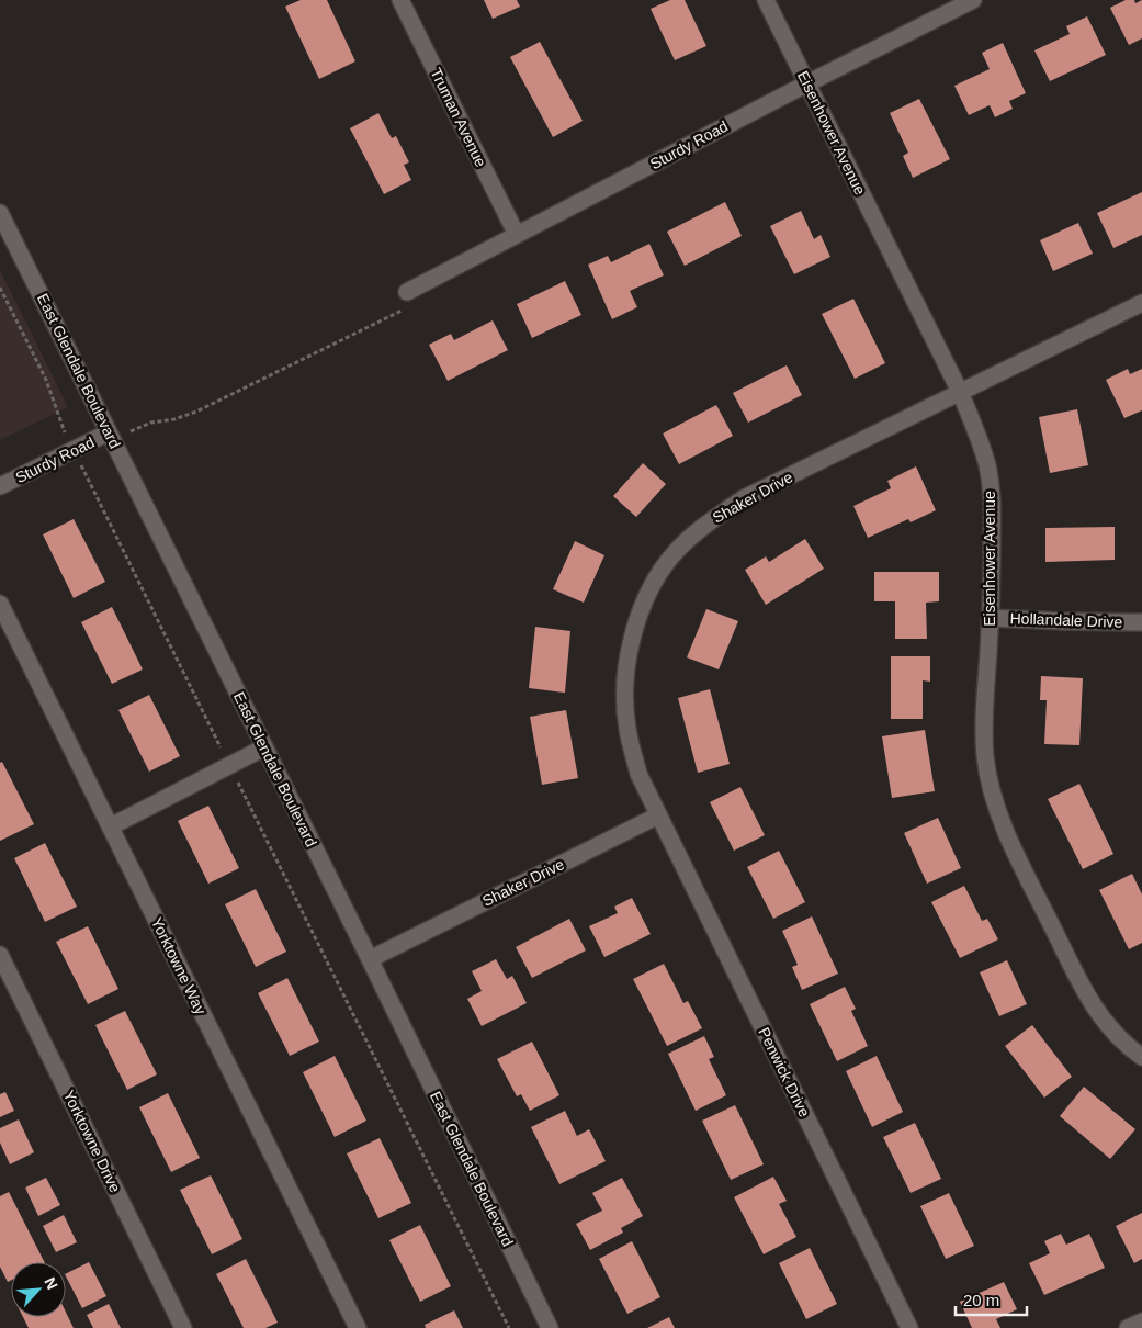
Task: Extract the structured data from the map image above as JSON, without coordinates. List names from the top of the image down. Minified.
{"streets":{"street":["Truman Avenue","Eisenhower Avenue","Sturdy Road","East Glendale Boulevard","Shaker Drive","Hollandale Drive","Yorktowne Way","Penwick Drive","Yorktowne Drive"]},"crossings":[["Truman Avenue","Sturdy Road"],["Eisenhower Avenue","Sturdy Road"],["Eisenhower Avenue","Shaker Drive"],["Eisenhower Avenue","Hollandale Drive"],["Sturdy Road","East Glendale Boulevard"],["East Glendale Boulevard","Shaker Drive"],["Shaker Drive","Penwick Drive"]],"scale_bar":"20 m","north":"top right"}
